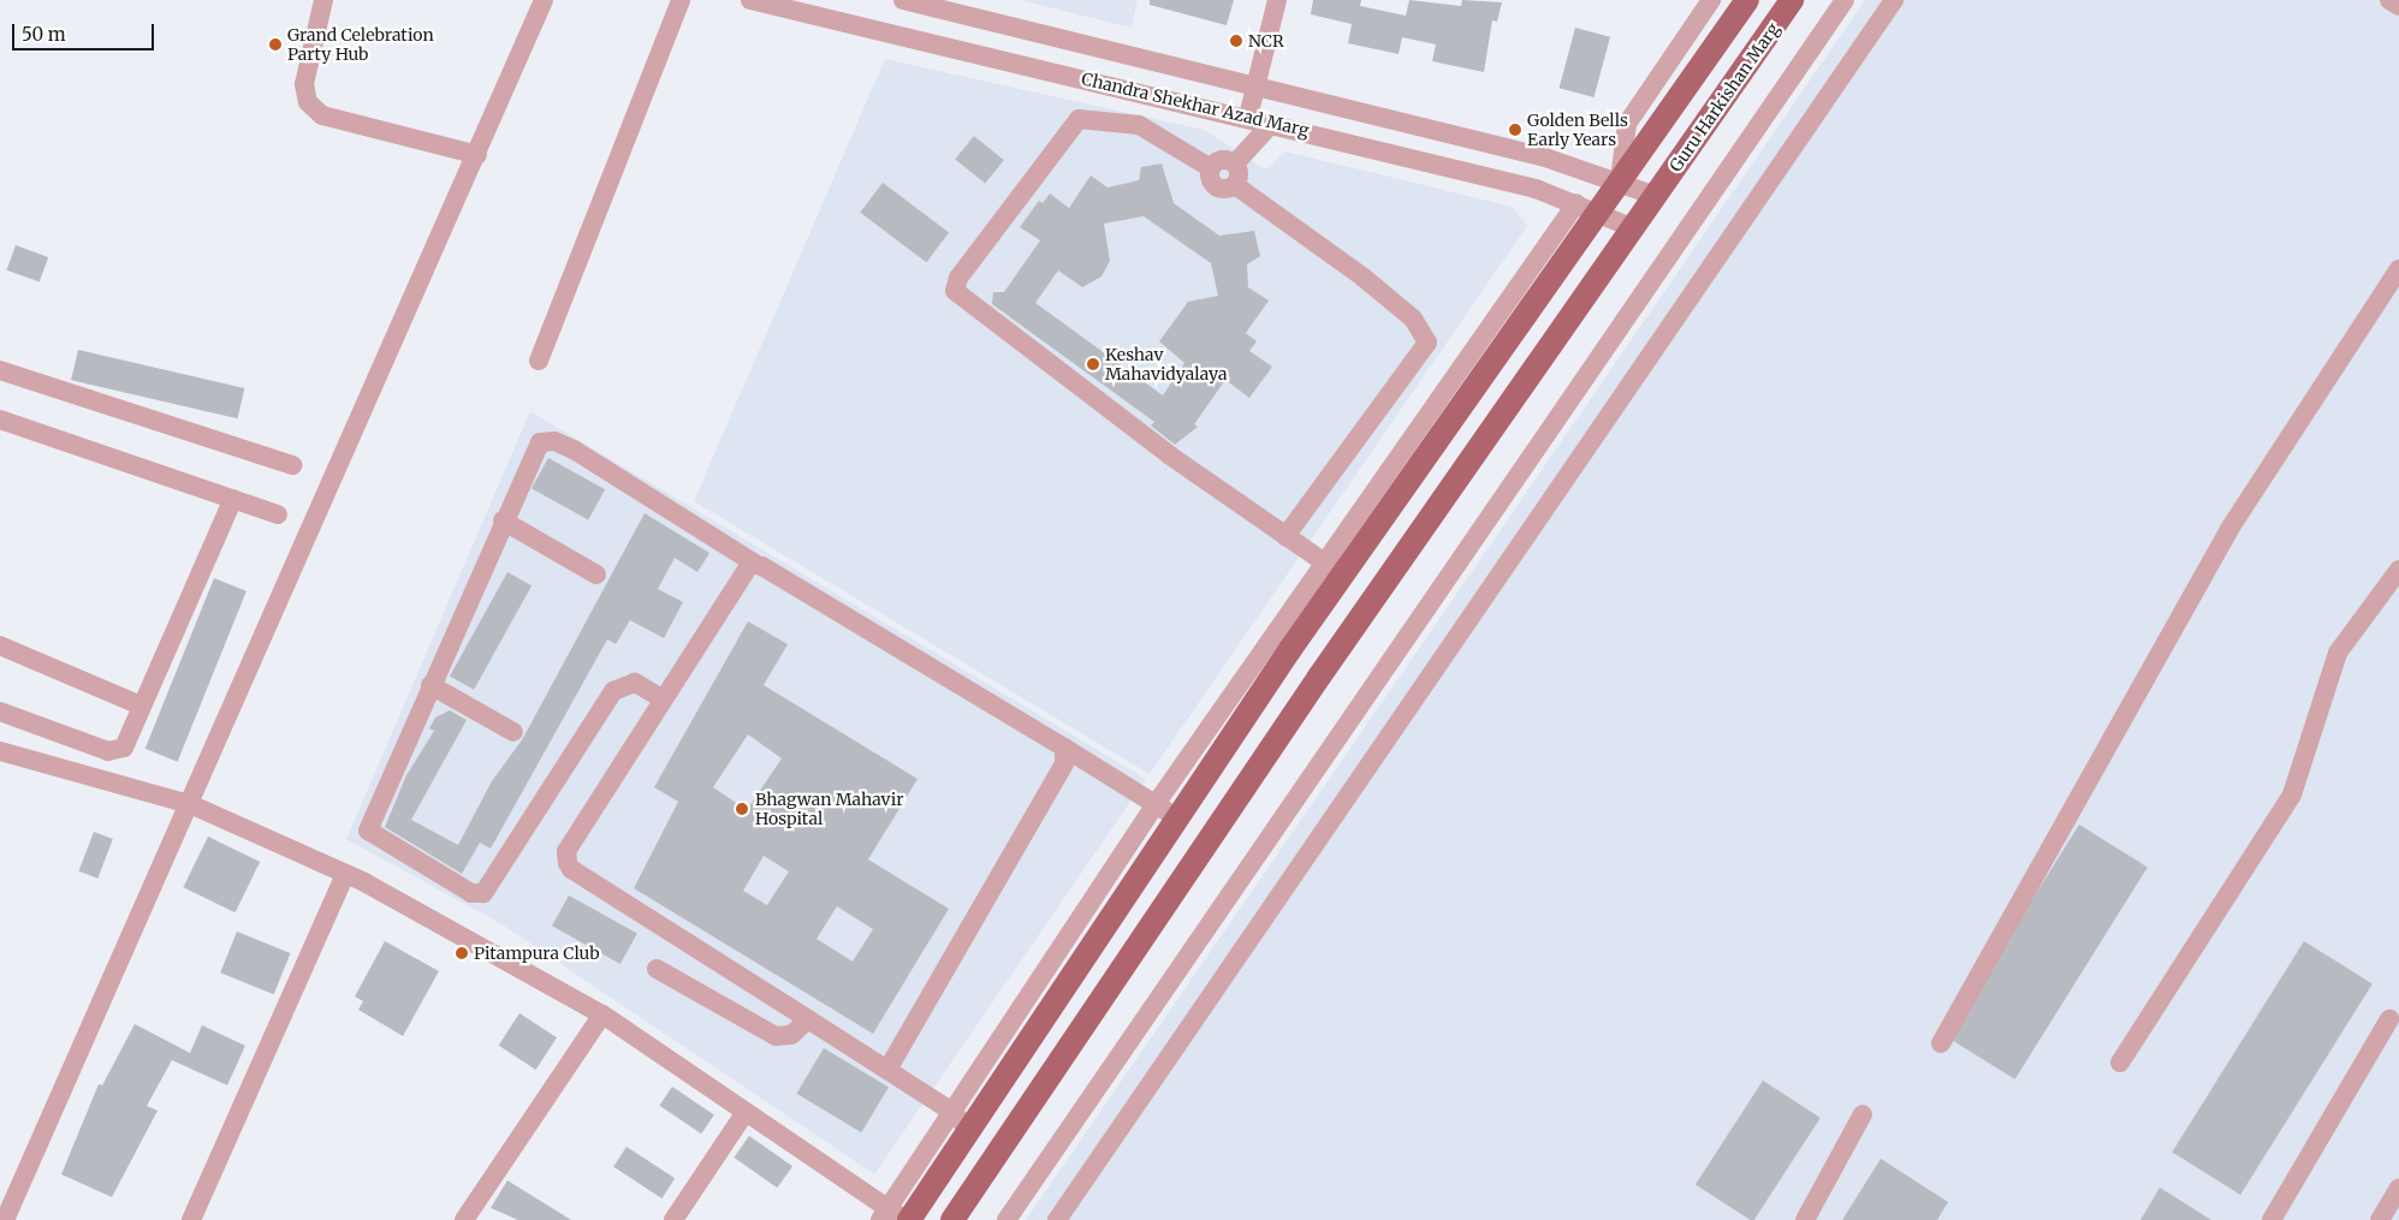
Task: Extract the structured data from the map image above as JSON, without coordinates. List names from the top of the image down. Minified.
{"streets":{"main road":["Guru Harkishan Marg"],"street":["Chandra Shekhar Azad Marg"]},"crossings":[["Guru Harkishan Marg","Chandra Shekhar Azad Marg"]],"places":["NCR","Grand Celebration Party Hub","Golden Bells Early Years","Keshav Mahavidyalaya","Bhagwan Mahavir Hospital","Pitampura Club"],"scale_bar":"50 m"}
